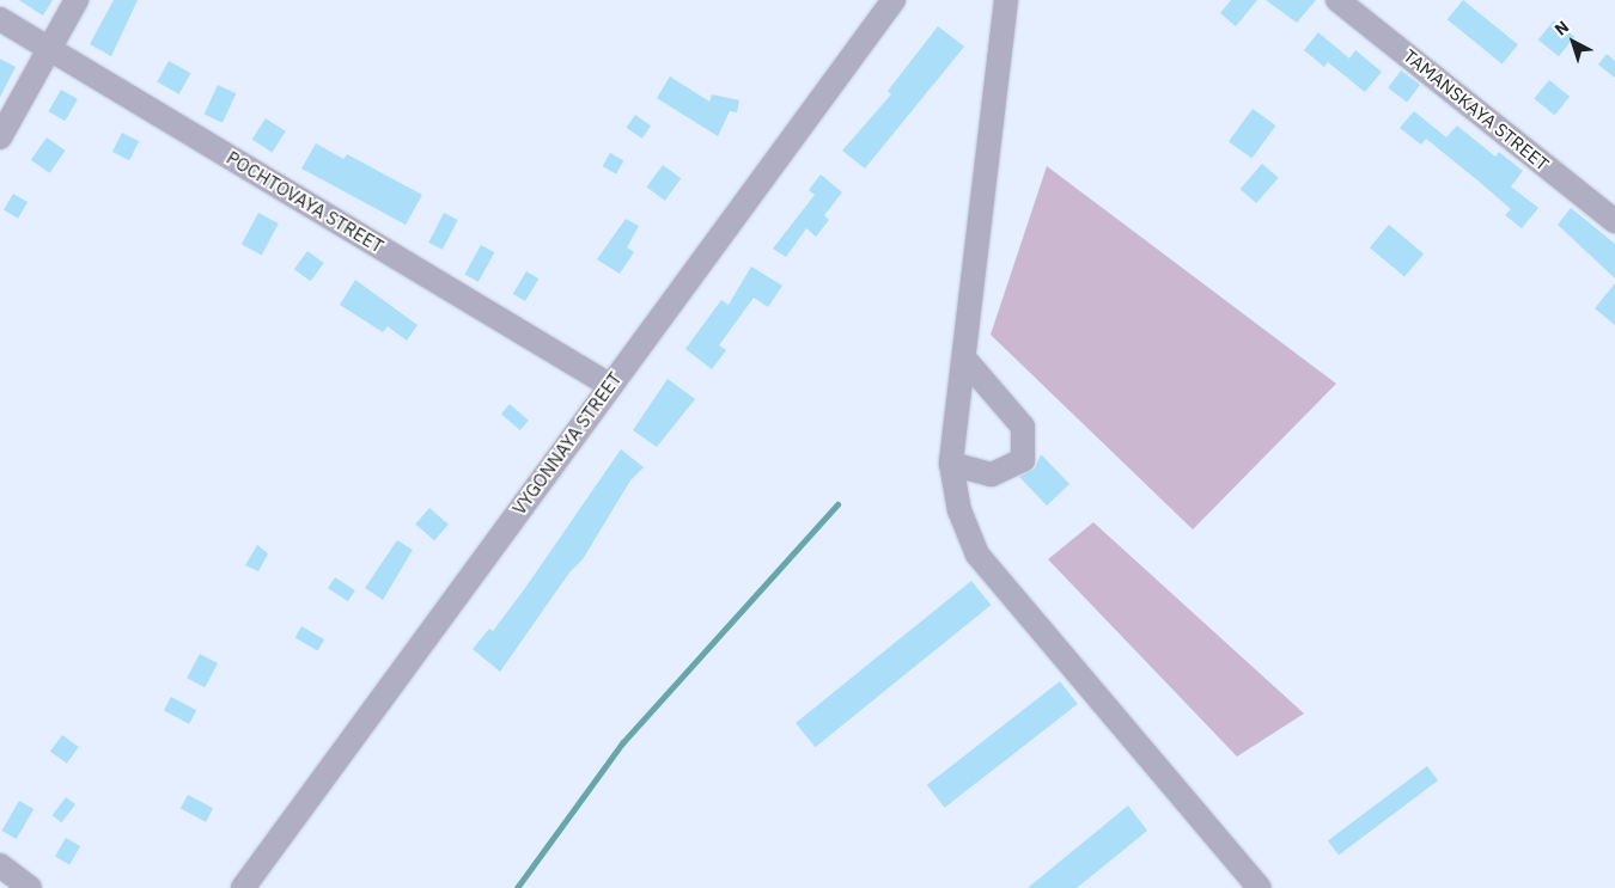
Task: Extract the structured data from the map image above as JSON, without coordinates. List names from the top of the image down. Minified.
{"streets":{"street":["TAMANSKAYA STREET","POCHTOVAYA STREET","VYGONNAYA STREET"]},"crossings":[["POCHTOVAYA STREET","VYGONNAYA STREET"]],"north":"top left"}
